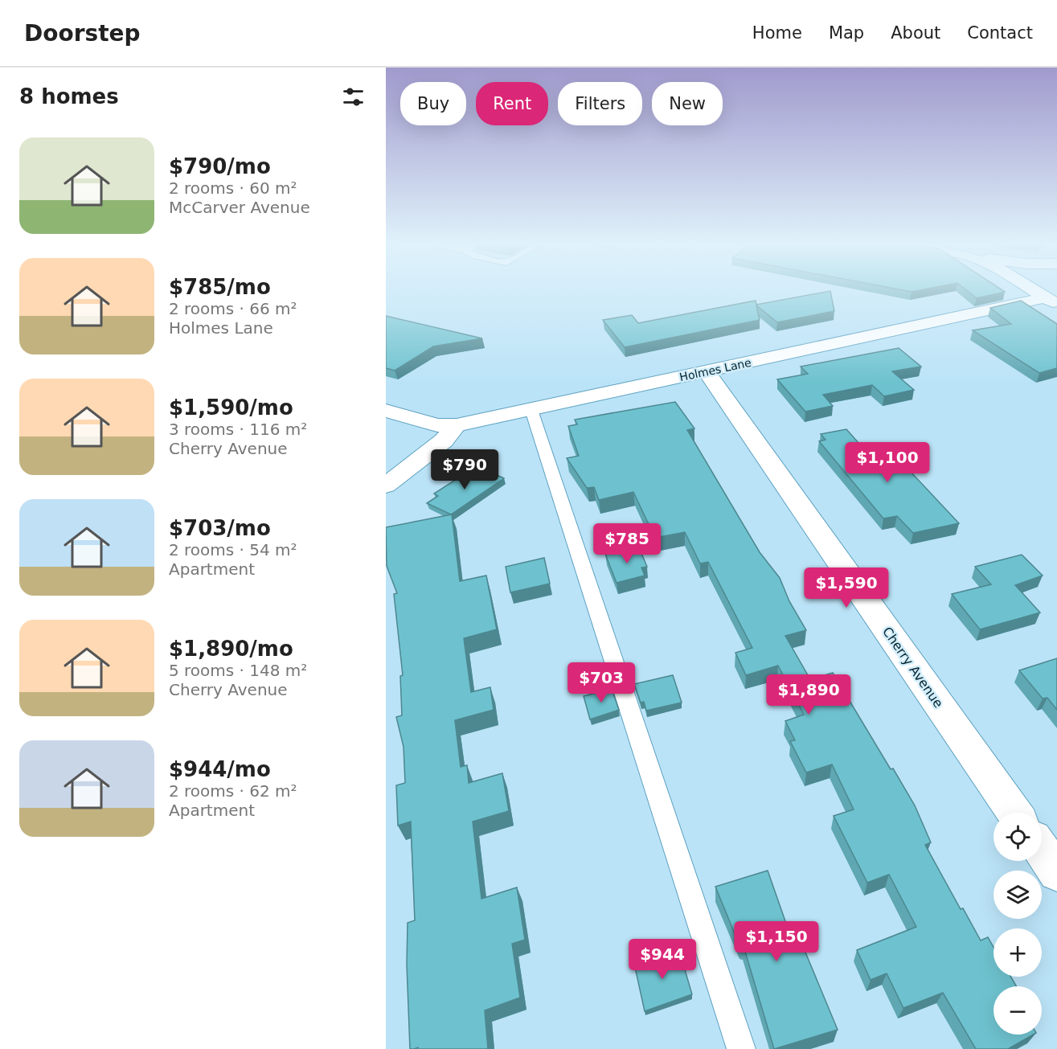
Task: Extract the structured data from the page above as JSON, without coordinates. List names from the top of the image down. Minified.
{"streets":{"street":["Holmes Lane","Cherry Avenue"]},"crossings":[["Holmes Lane","Cherry Avenue"]],"page":{"header":"Doorstep","nav":["Home","Map","About","Contact"],"heading":"8 homes","chip":["Buy","Rent","Filters","New"],"list":[{"name":"$790/mo","note":"2 rooms · 60 m² · McCarver Avenue"},{"name":"$785/mo","note":"2 rooms · 66 m² · Holmes Lane"},{"name":"$1,590/mo","note":"3 rooms · 116 m² · Cherry Avenue"},{"name":"$703/mo","note":"2 rooms · 54 m² · Apartment"},{"name":"$1,890/mo","note":"5 rooms · 148 m² · Cherry Avenue"},{"name":"$944/mo","note":"2 rooms · 62 m² · Apartment"}],"price":["$1,100","$790","$785","$1,590","$703","$1,890","$1,150","$944"],"map_buttons":["+","−"]}}
